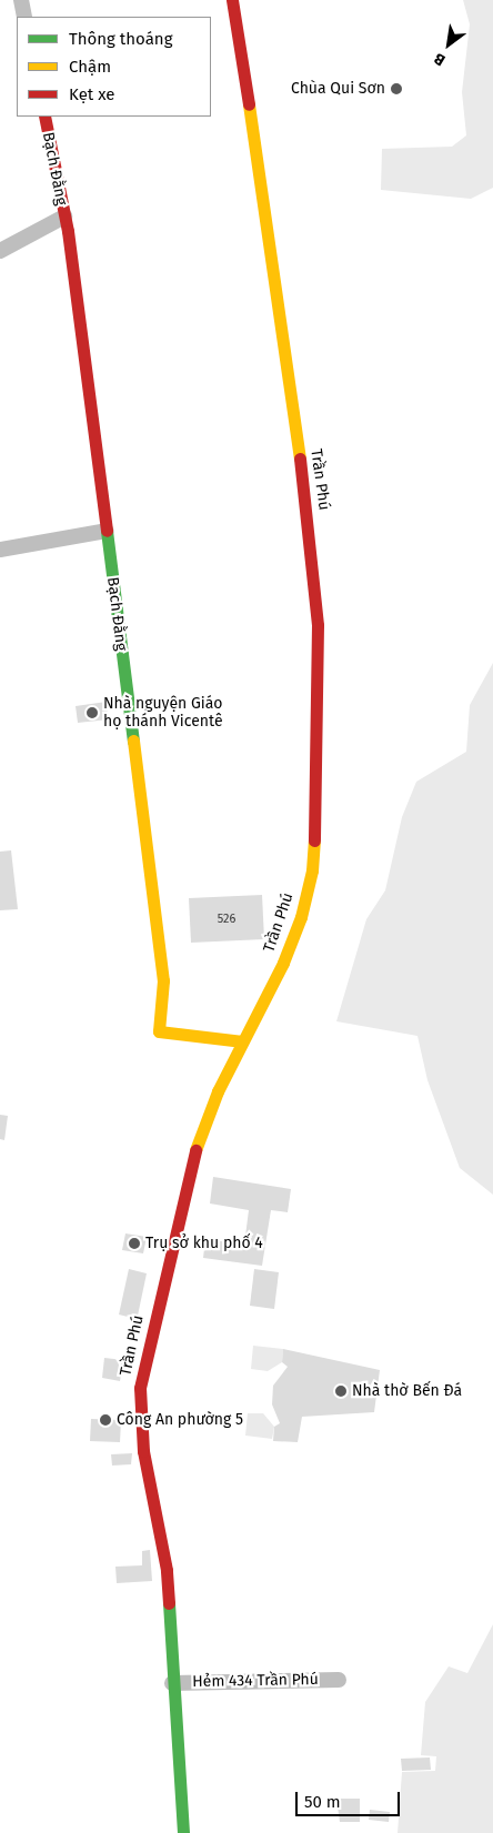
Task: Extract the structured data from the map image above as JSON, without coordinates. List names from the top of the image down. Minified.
{"streets":{"main road":["Bạch Đằng","Trần Phú"],"street":["Hẻm 434 Trần Phú"]},"crossings":[["Bạch Đằng","Trần Phú"],["Trần Phú","Hẻm 434 Trần Phú"]],"places":["Chùa Qui Sơn","Nhà nguyện Giáo họ thánh Vicentê","Trụ sở khu phố 4","Nhà thờ Bến Đá","Công An phường 5"],"house_numbers":["526"],"legend":["Thông thoáng","Chậm","Kẹt xe"],"scale_bar":"50 m","north":"bottom left"}
